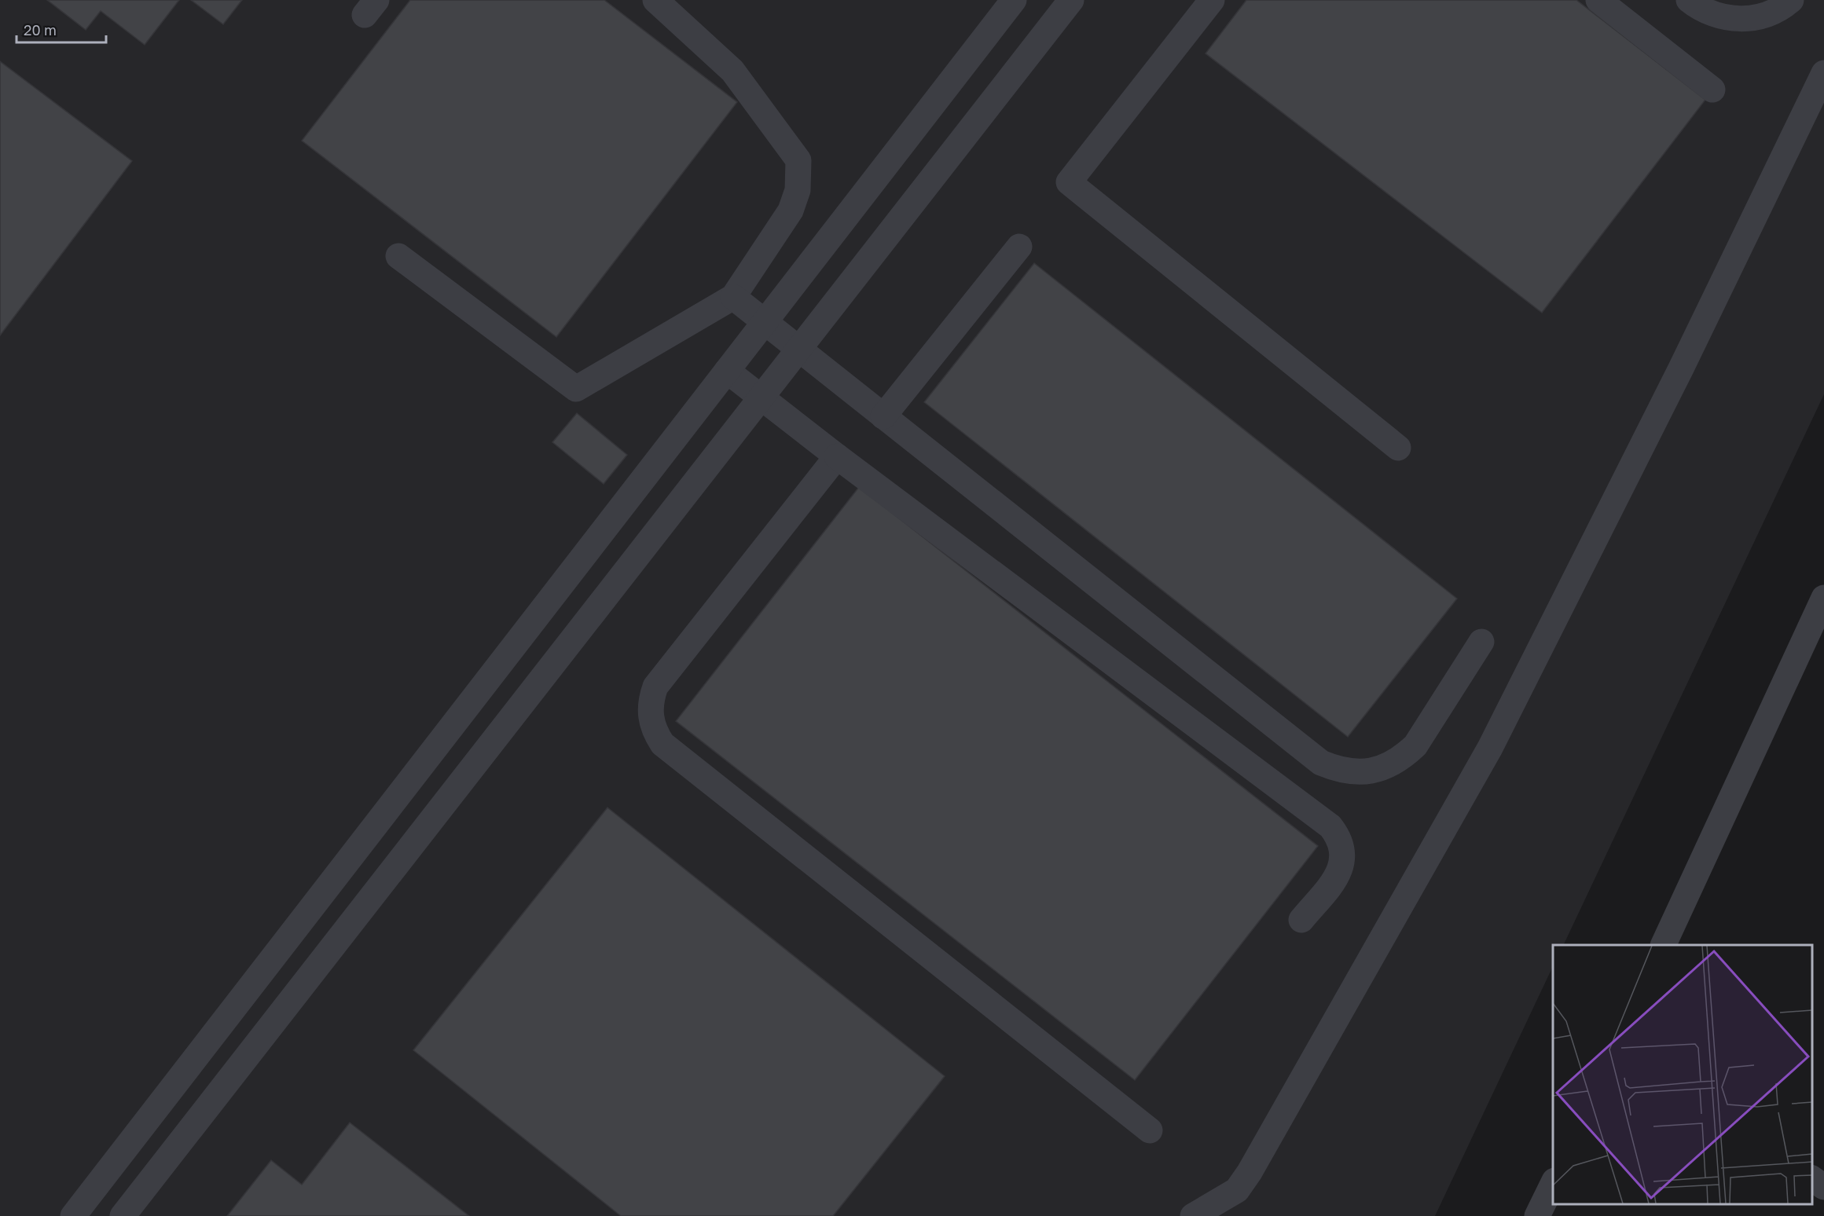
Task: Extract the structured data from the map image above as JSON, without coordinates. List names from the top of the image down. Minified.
{"scale_bar":"20 m"}
